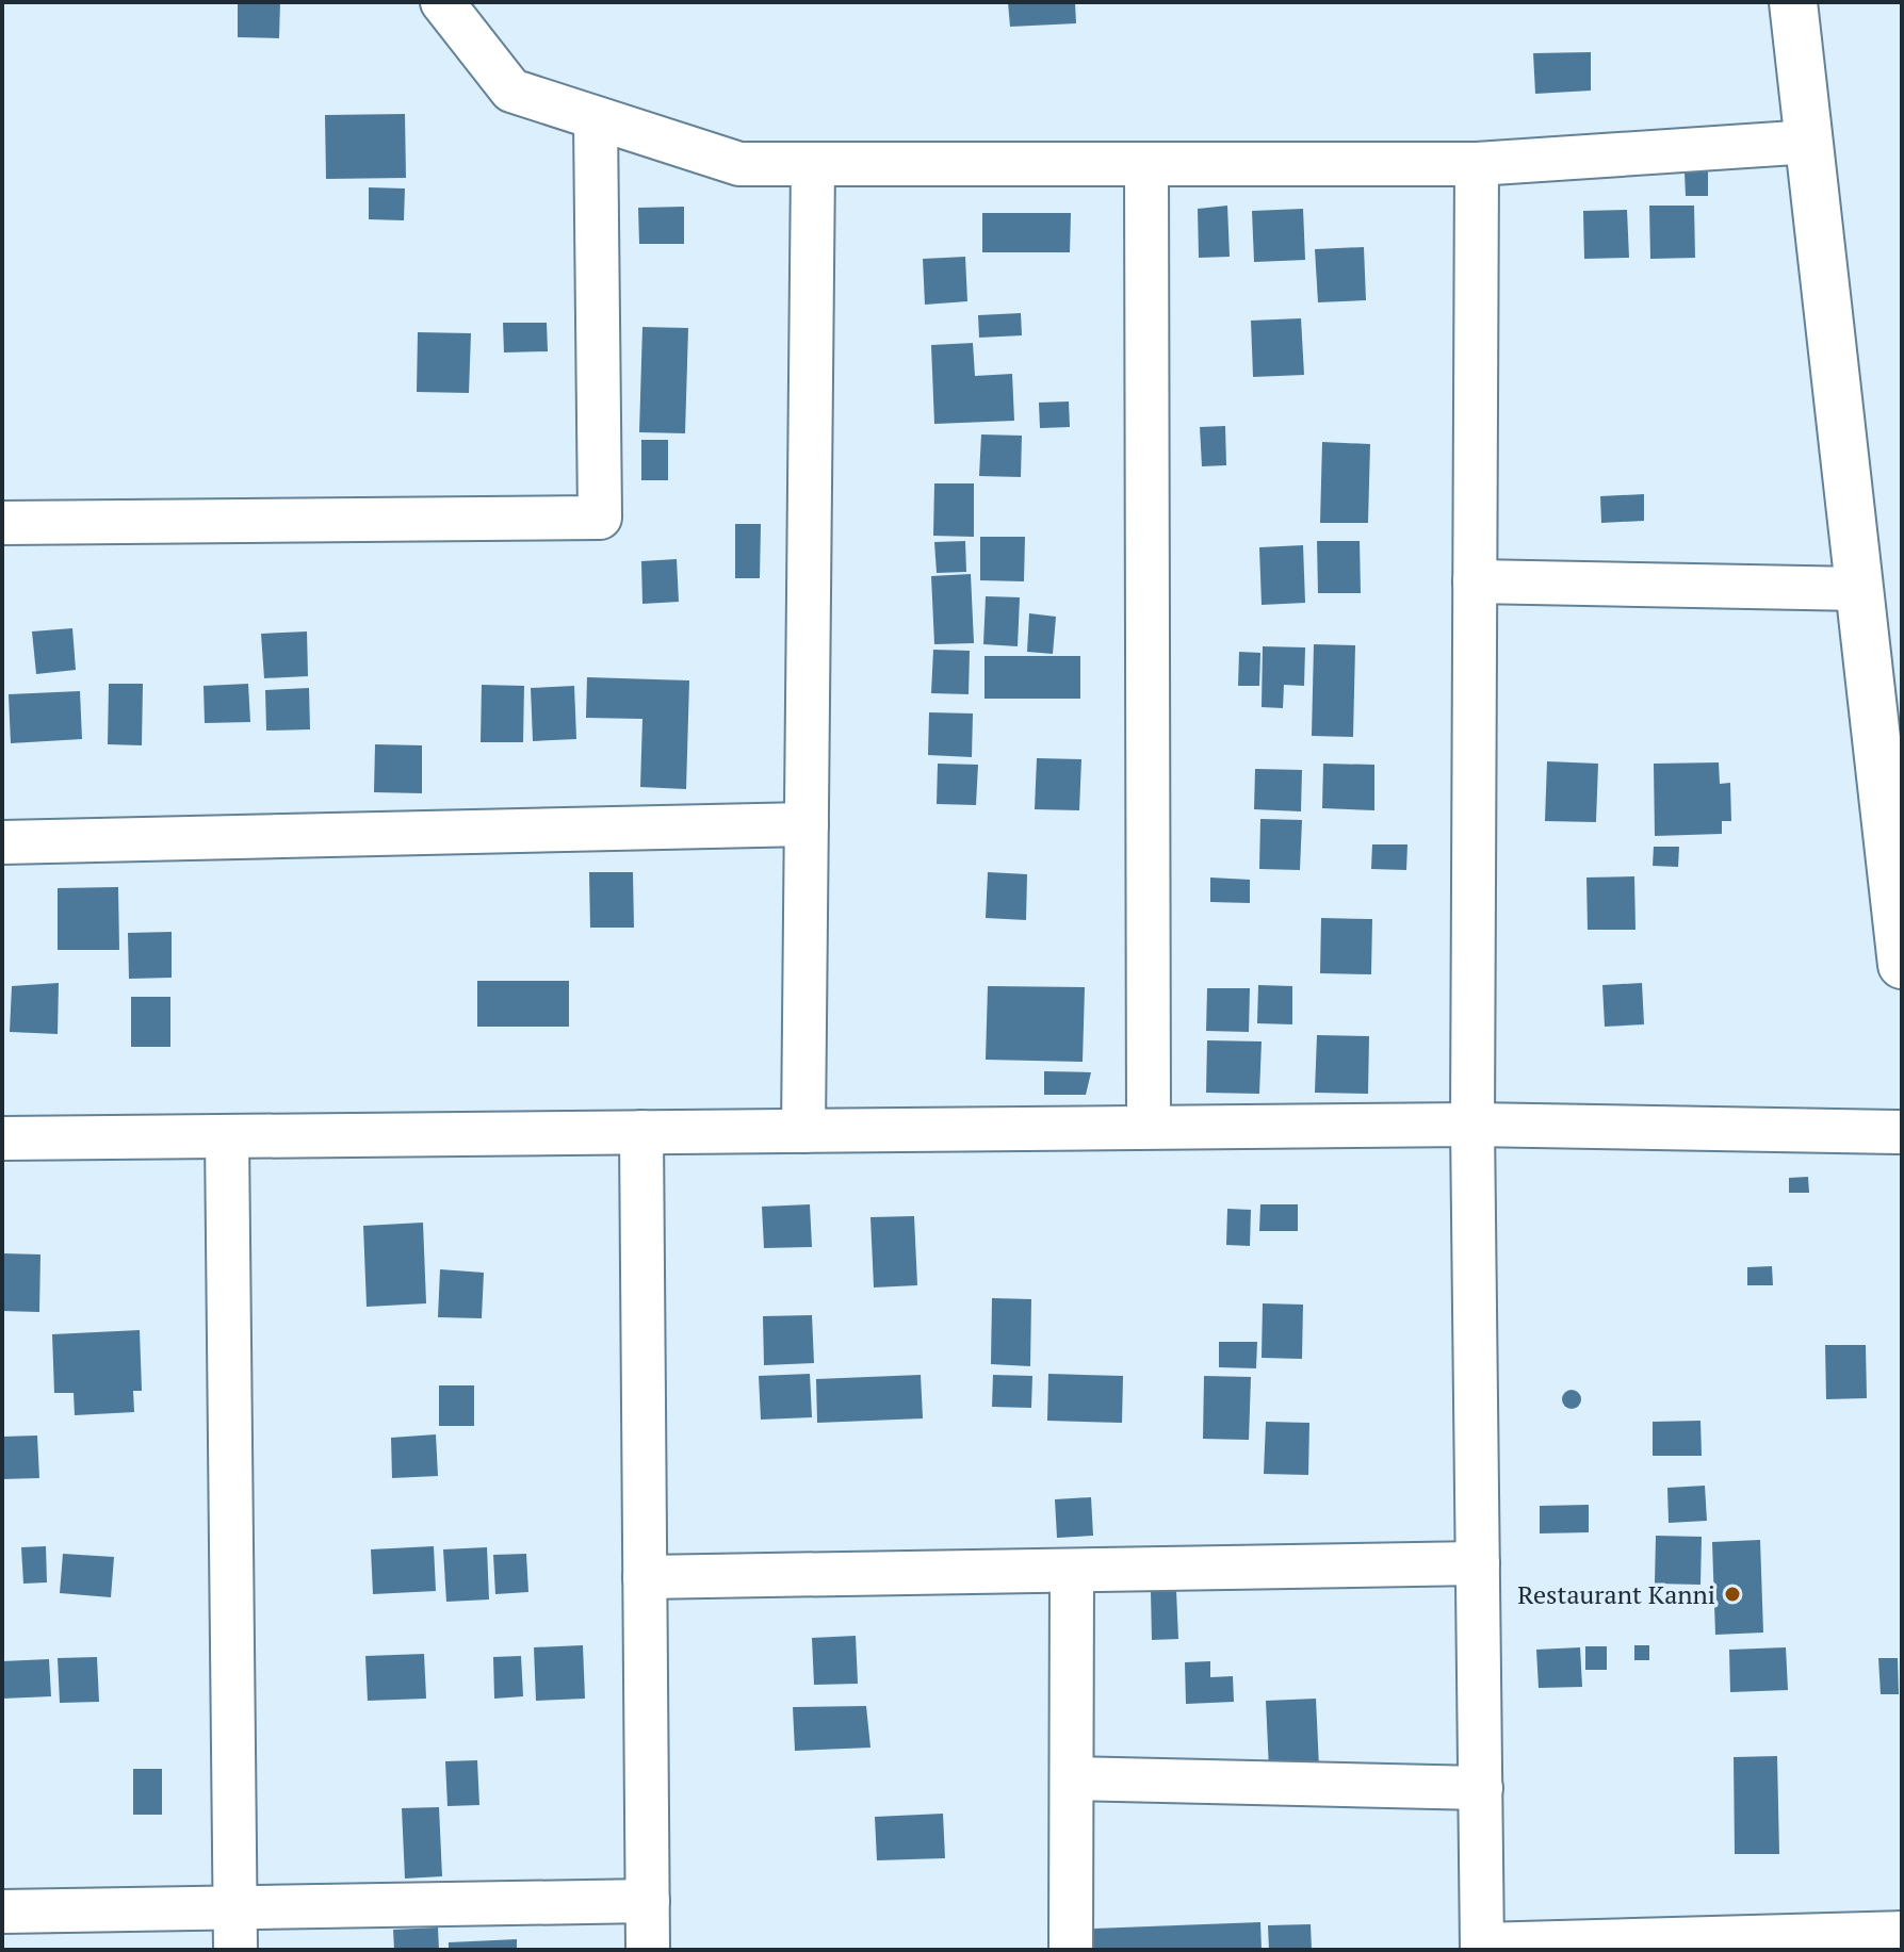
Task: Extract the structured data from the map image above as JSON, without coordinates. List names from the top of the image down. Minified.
{"places":["Restaurant Kanni"]}
